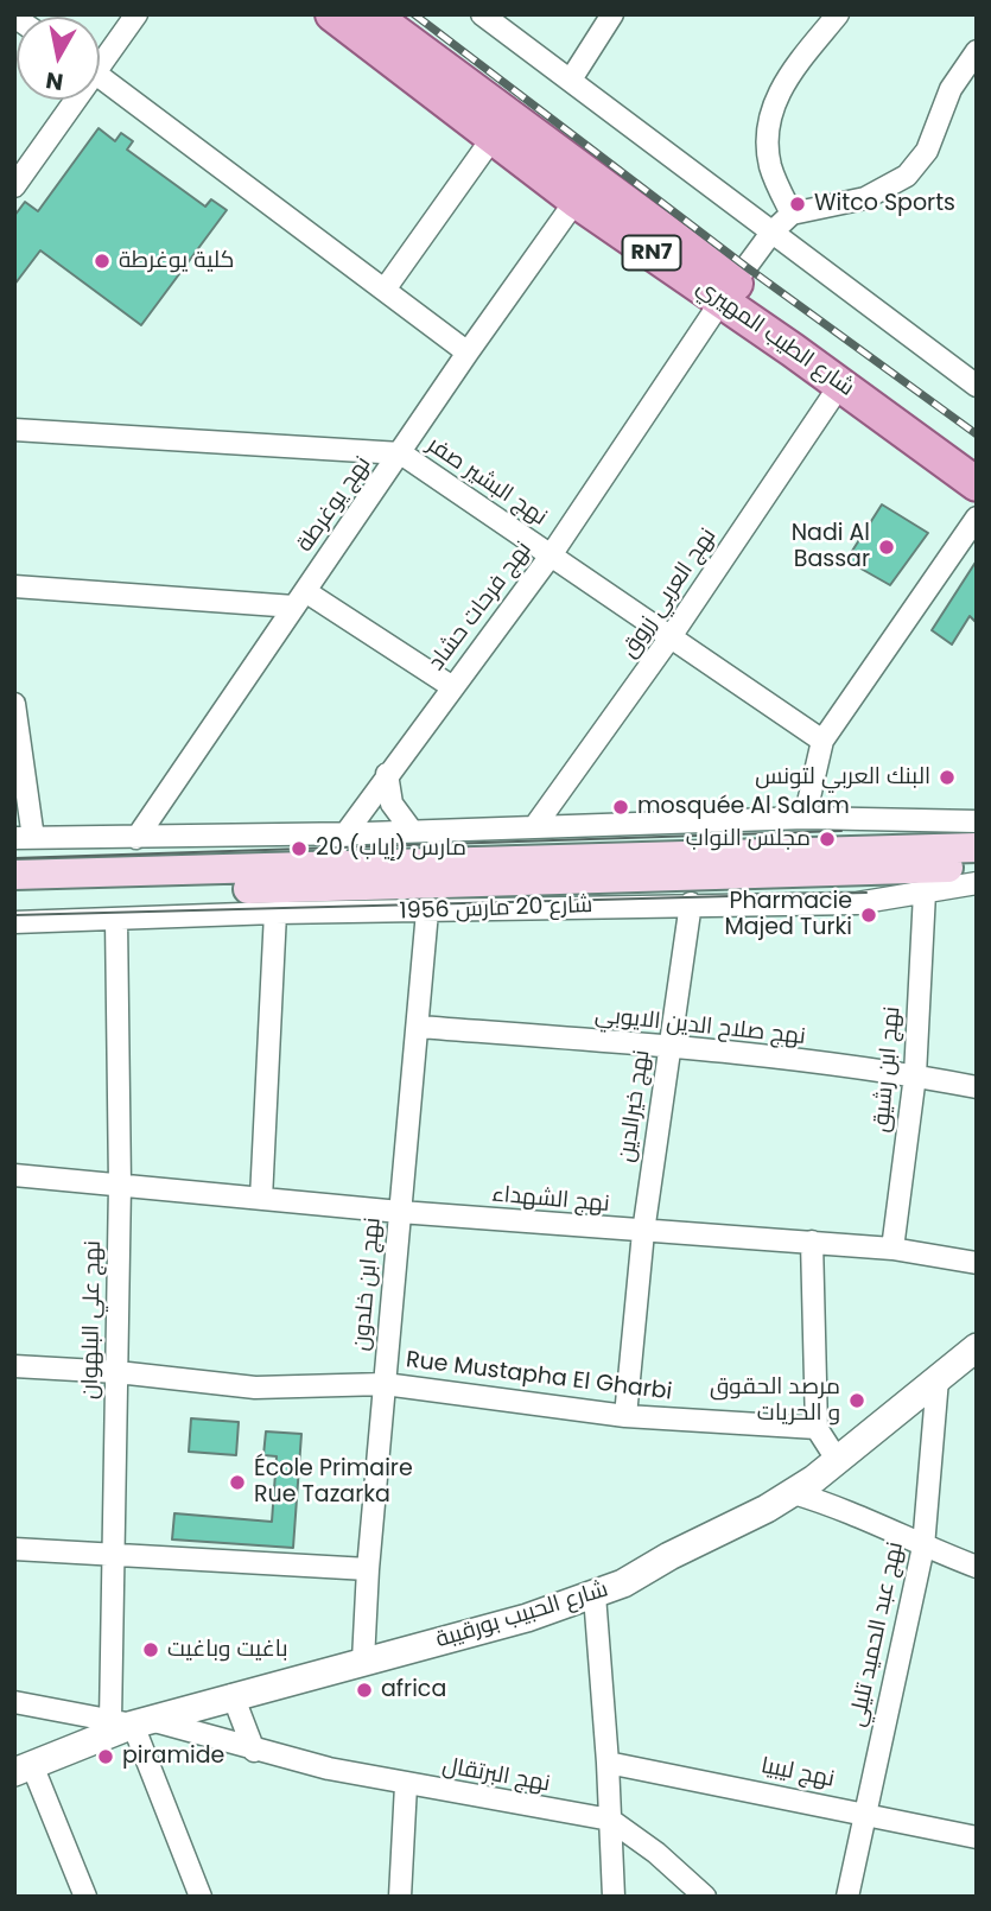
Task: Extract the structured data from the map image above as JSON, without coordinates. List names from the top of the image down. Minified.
{"streets":{"main road":["RN7","شارع الطيب المهيري","شارع 20 مارس 1956"],"street":["نهج البشير صفر","نهج يوغرطة","نهج العربي زروق","نهج فرحات حشاد","نهج صلاح الدين الايوبي","نهج ابن رشيق","نهج خيرالدين","نهج الشهداء","نهج ابن خلدون","نهج علي البلهوان","Rue Mustapha El Gharbi","شارع الحبيب بورقيبة","نهج عبد الحميد تليلي","نهج ليبيا","نهج البرتقال"]},"crossings":[["شارع الطيب المهيري","نهج يوغرطة"],["شارع الطيب المهيري","نهج العربي زروق"],["شارع الطيب المهيري","نهج فرحات حشاد"],["نهج البشير صفر","نهج يوغرطة"],["نهج البشير صفر","نهج العربي زروق"],["نهج البشير صفر","نهج فرحات حشاد"],["نهج فرحات حشاد","شارع 20 مارس 1956"],["شارع 20 مارس 1956","نهج ابن رشيق"],["شارع 20 مارس 1956","نهج خيرالدين"],["شارع 20 مارس 1956","نهج ابن خلدون"],["شارع 20 مارس 1956","نهج علي البلهوان"],["نهج صلاح الدين الايوبي","نهج ابن رشيق"],["نهج صلاح الدين الايوبي","نهج خيرالدين"],["نهج صلاح الدين الايوبي","نهج ابن خلدون"],["نهج ابن رشيق","نهج الشهداء"],["نهج خيرالدين","نهج الشهداء"],["نهج خيرالدين","Rue Mustapha El Gharbi"],["نهج الشهداء","نهج ابن خلدون"],["نهج الشهداء","نهج علي البلهوان"],["نهج ابن خلدون","Rue Mustapha El Gharbi"],["نهج ابن خلدون","شارع الحبيب بورقيبة"],["نهج علي البلهوان","Rue Mustapha El Gharbi"],["نهج علي البلهوان","شارع الحبيب بورقيبة"],["نهج علي البلهوان","نهج البرتقال"],["شارع الحبيب بورقيبة","نهج عبد الحميد تليلي"],["شارع الحبيب بورقيبة","نهج البرتقال"],["نهج عبد الحميد تليلي","نهج ليبيا"]],"places":["Witco Sports","كلية يوغرطة","Nadi Al Bassar","البنك العربي لتونس","mosquée Al Salam","مجلس النواب","20 مارس (إياب)","Pharmacie Majed Turki","مرصد الحقوق و الحريات","École Primaire Rue Tazarka","باغيت وباغيت","africa","piramide"],"north":"bottom"}
